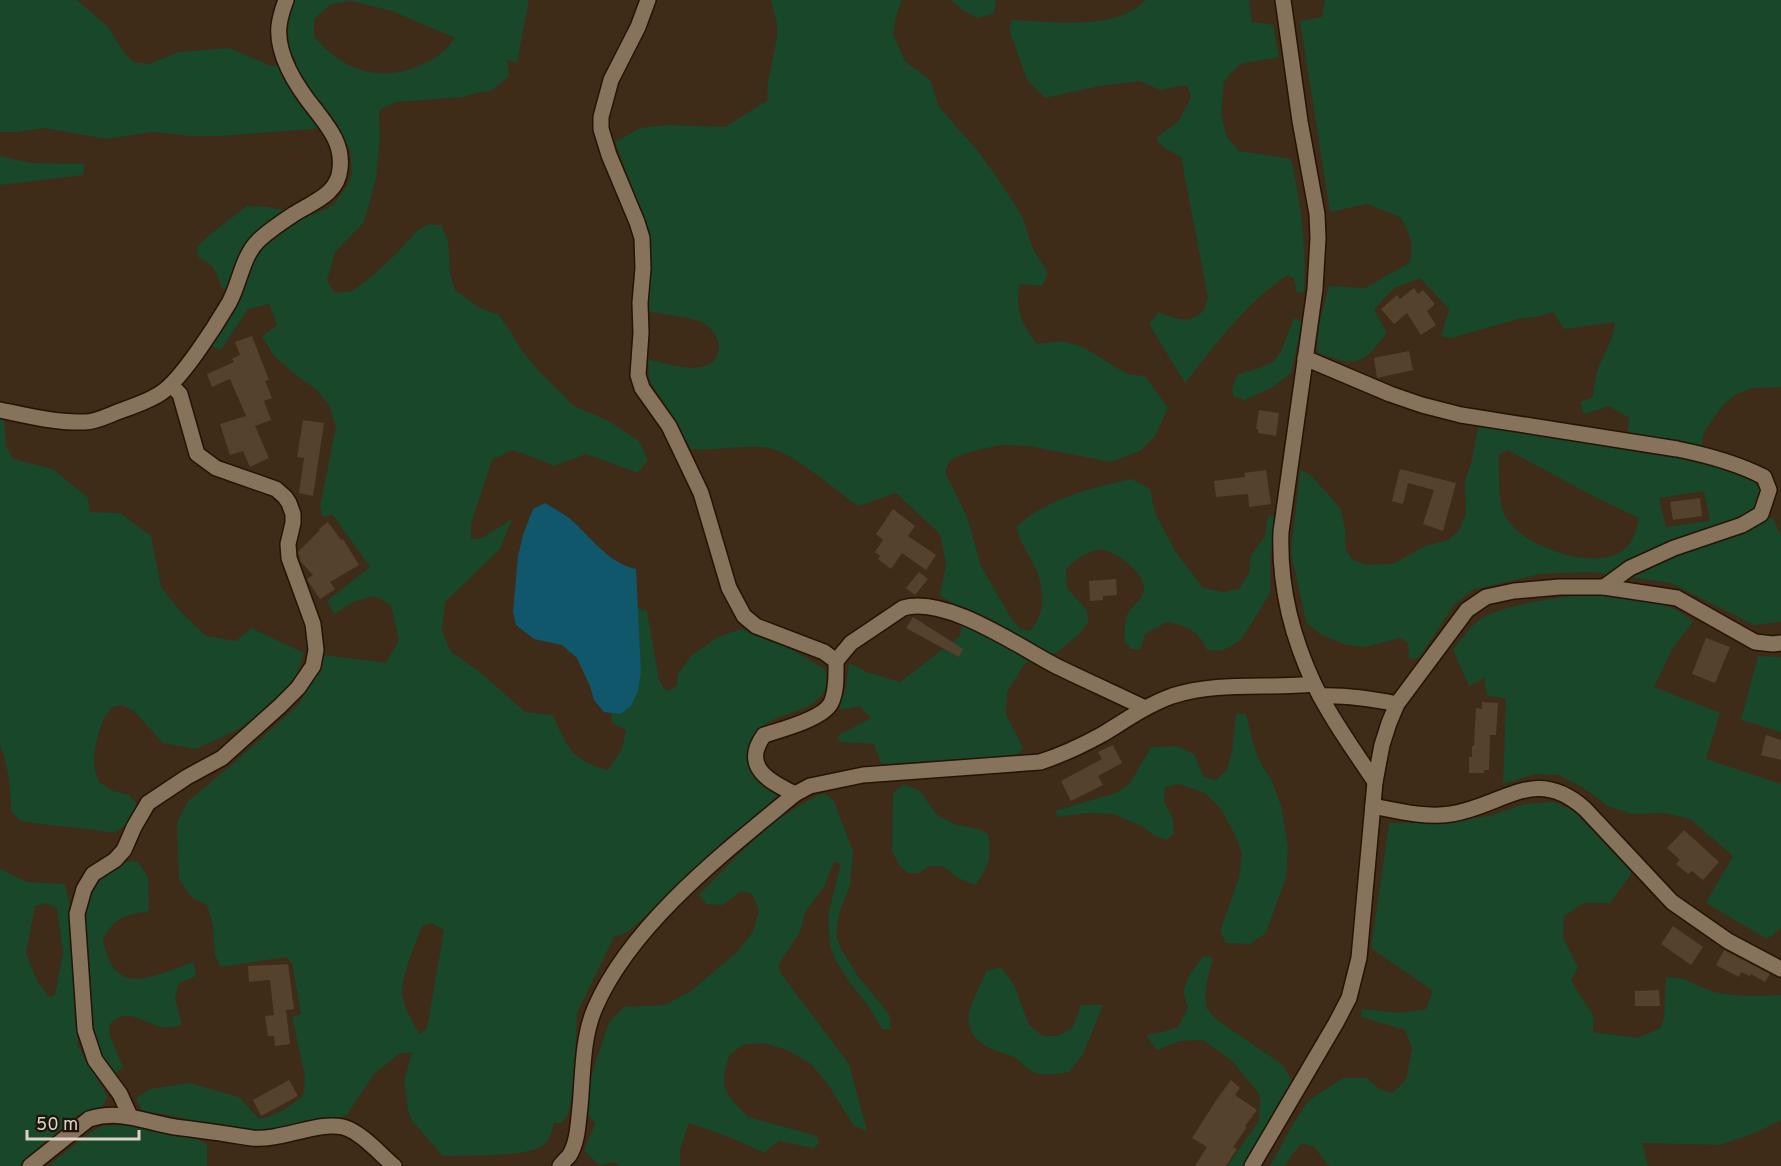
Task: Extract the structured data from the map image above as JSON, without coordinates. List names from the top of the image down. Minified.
{"scale_bar":"50 m"}
